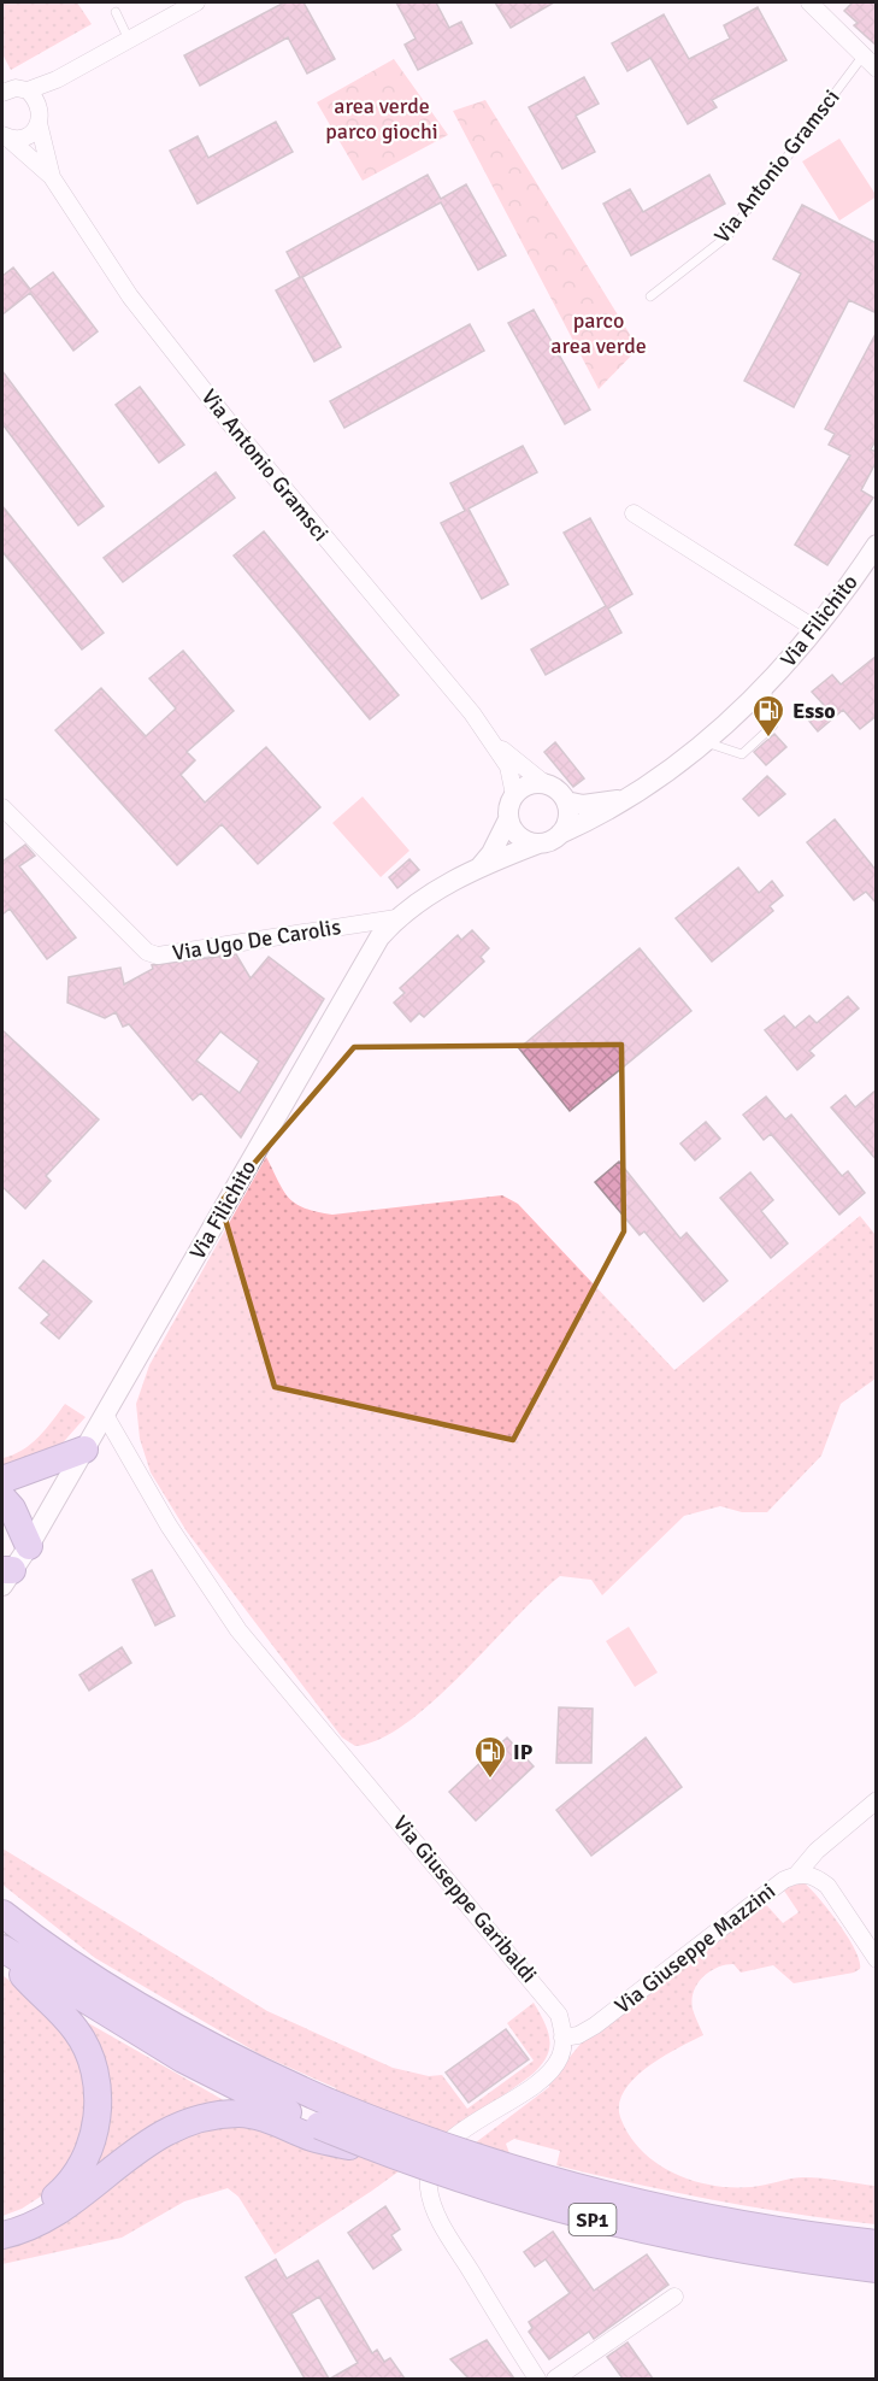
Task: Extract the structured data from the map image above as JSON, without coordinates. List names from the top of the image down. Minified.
{"streets":{"highway":["SP1"],"street":["Via Antonio Gramsci","Via Filichito","Via Ugo De Carolis","Via Giuseppe Garibaldi","Via Giuseppe Mazzini"]},"crossings":[["Via Antonio Gramsci","Via Filichito"],["Via Filichito","Via Ugo De Carolis"],["Via Filichito","Via Giuseppe Garibaldi"],["Via Giuseppe Garibaldi","Via Giuseppe Mazzini"]],"parks":["area verde parco giochi","parco area verde"],"places":{"fuel station":["Esso","IP"]}}
